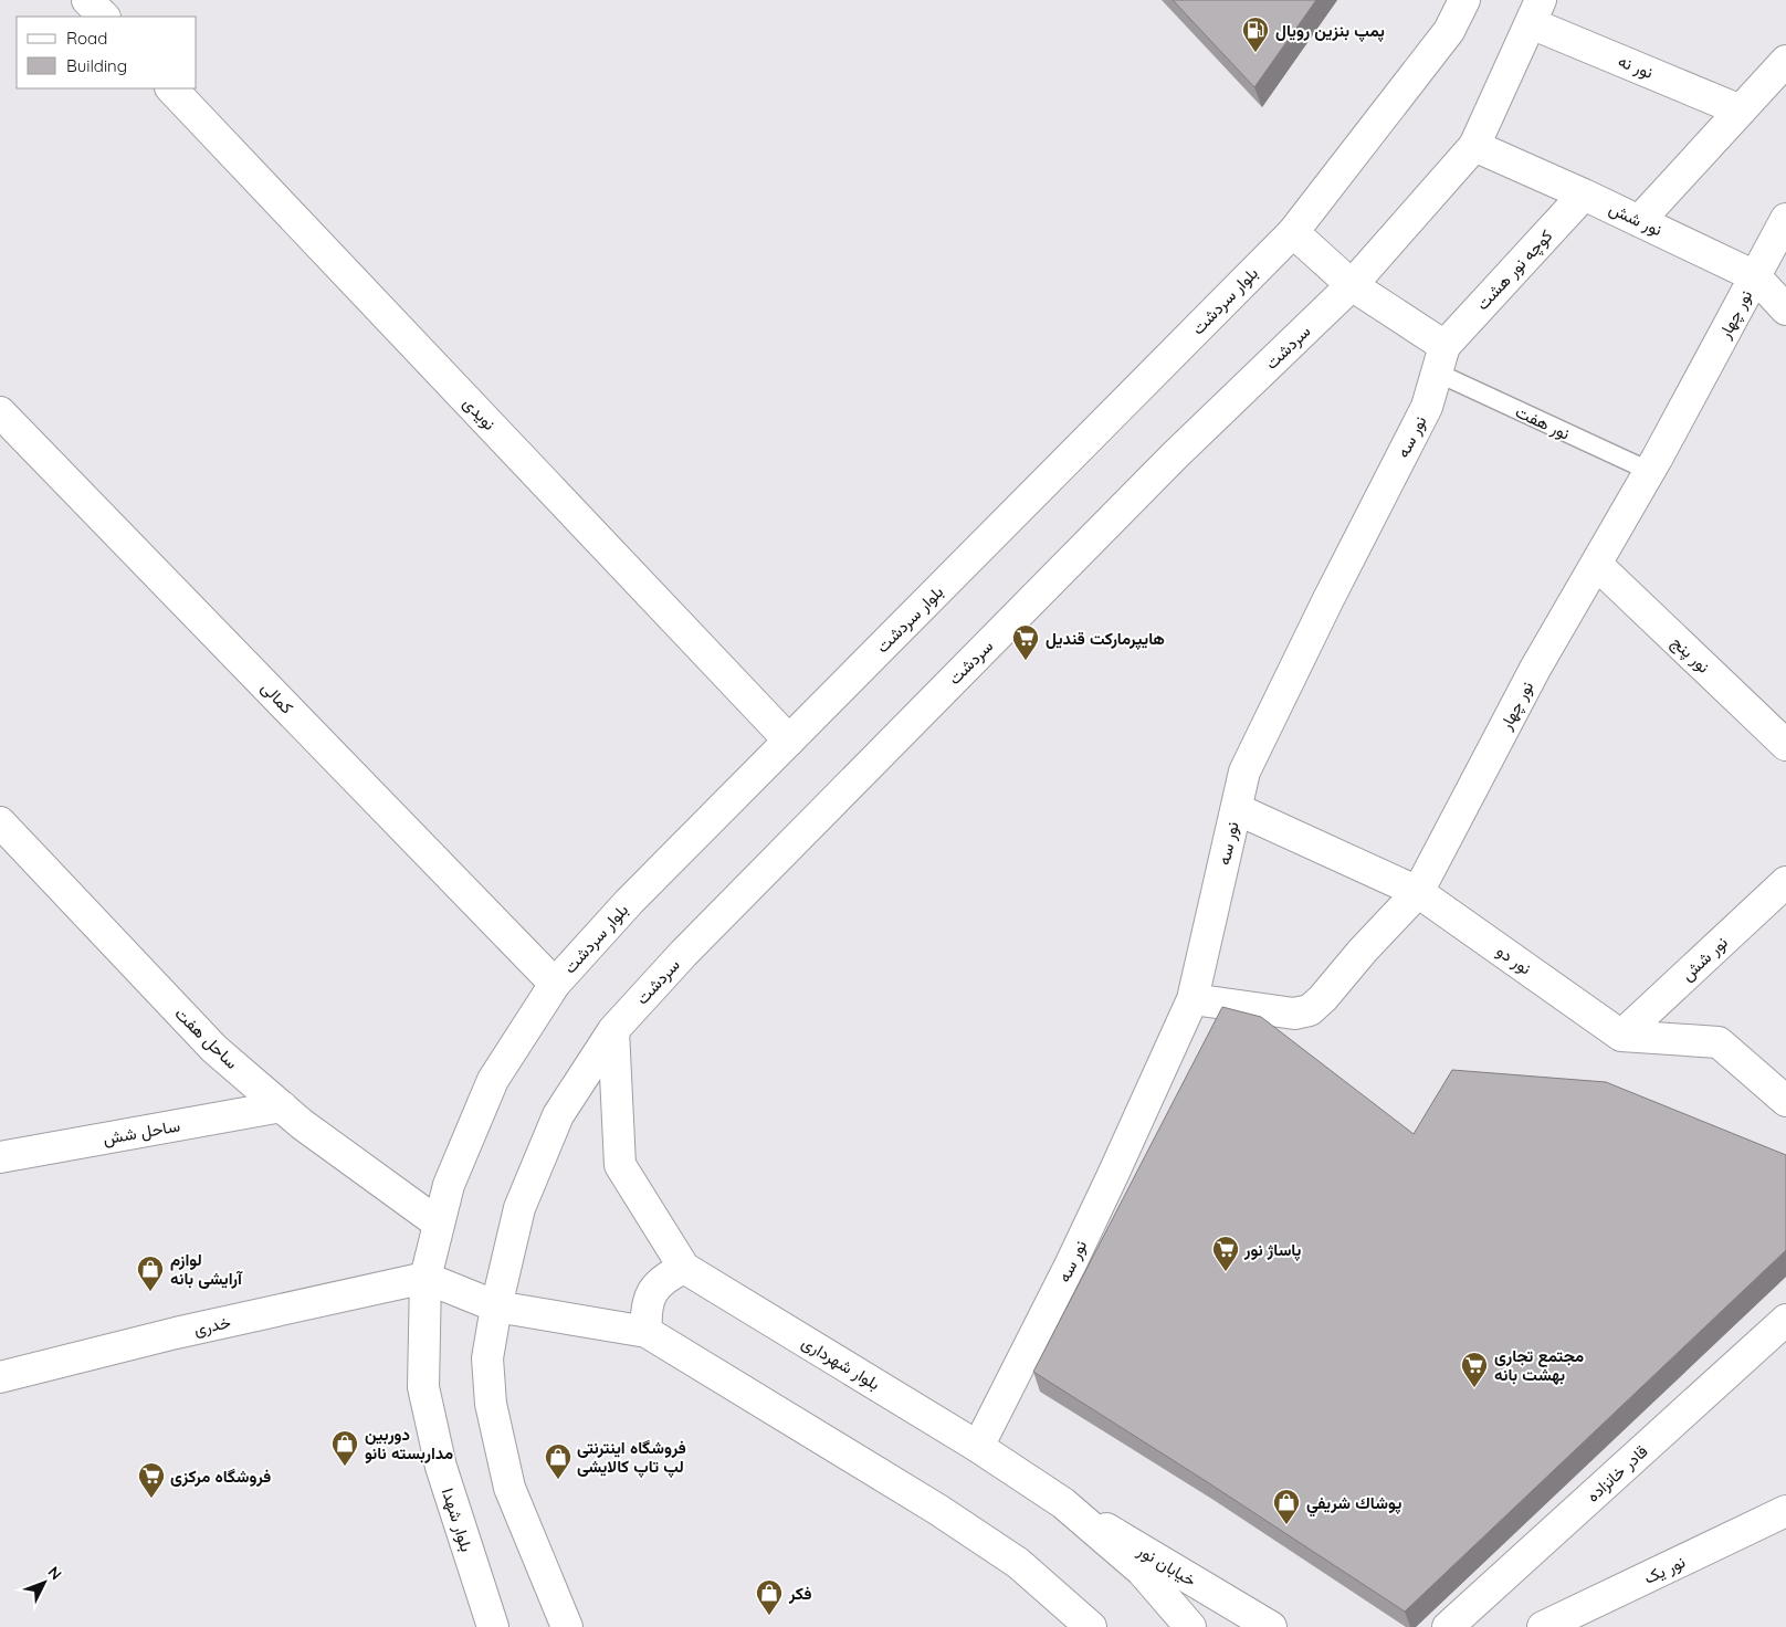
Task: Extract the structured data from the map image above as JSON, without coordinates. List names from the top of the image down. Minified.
{"streets":{"street":["نور نه","نور شش","کوچه نور هشت","بلوار سردشت","نور چهار","سردشت","نویدی","نور سه","نور پنج","کمالی","نور دو","ساحل هفت","ساحل شش","خدری","بلوار شهرداری","قادر خانزاده","بلوار شهدا","خیابان نور","نور یک"],"lane":["نور هفت"]},"crossings":[["نور نه","سردشت"],["نور شش","کوچه نور هشت"],["نور شش","نور چهار"],["نور شش","سردشت"],["نور شش","نور دو"],["کوچه نور هشت","نور هفت"],["کوچه نور هشت","نور سه"],["بلوار سردشت","نویدی"],["بلوار سردشت","کمالی"],["بلوار سردشت","ساحل هفت"],["بلوار سردشت","خدری"],["بلوار سردشت","بلوار شهدا"],["نور چهار","نور هفت"],["نور چهار","نور سه"],["نور چهار","نور پنج"],["نور چهار","نور دو"],["سردشت","بلوار شهرداری"],["نور هفت","نور سه"],["نور سه","نور دو"],["نور سه","بلوار شهرداری"],["ساحل هفت","ساحل شش"],["خدری","بلوار شهدا"],["بلوار شهرداری","خیابان نور"]],"places":{"fuel station":["پمپ بنزین رویال"],"supermarket":["هایپرمارکت قندیل","پاساژ نور","مجتمع تجاری بهشت بانه","فروشگاه مرکزى"],"shop":["لوازم آرایشی بانه","دوربین مداربسته نانو","فروشگاه اینترنتی لپ تاپ کالایشی","پوشاك شريفي","فکر"]},"legend":["Road","Building"],"north":"top right"}
